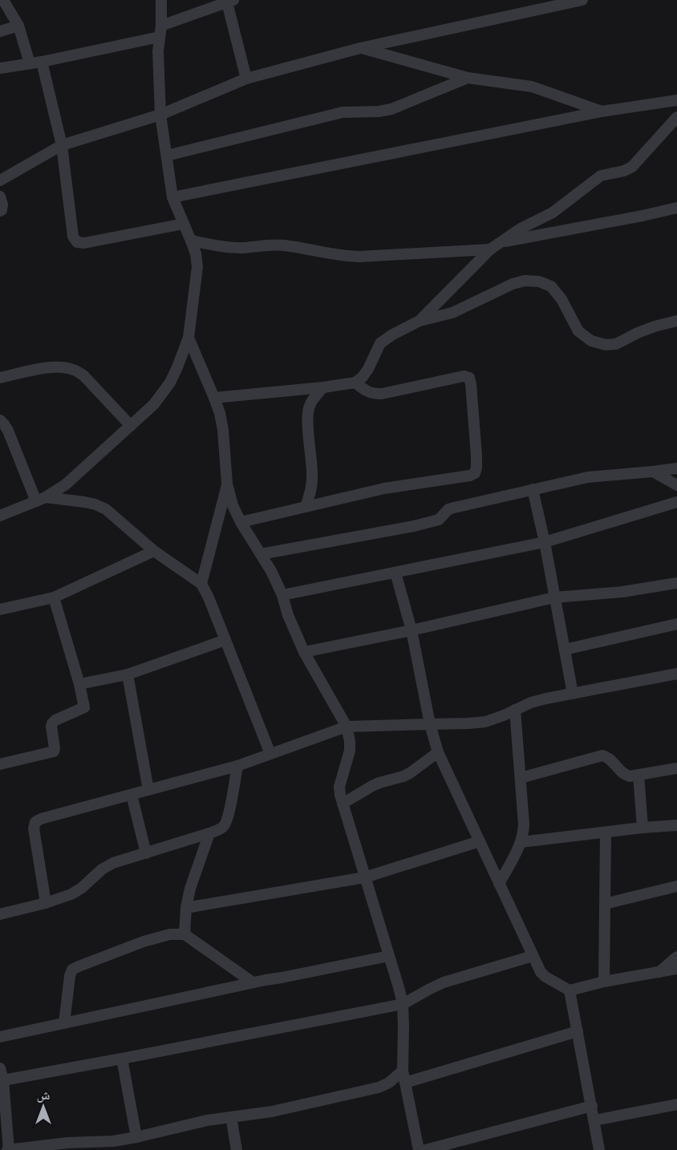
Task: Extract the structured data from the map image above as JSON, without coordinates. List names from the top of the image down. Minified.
{"north":"top"}
